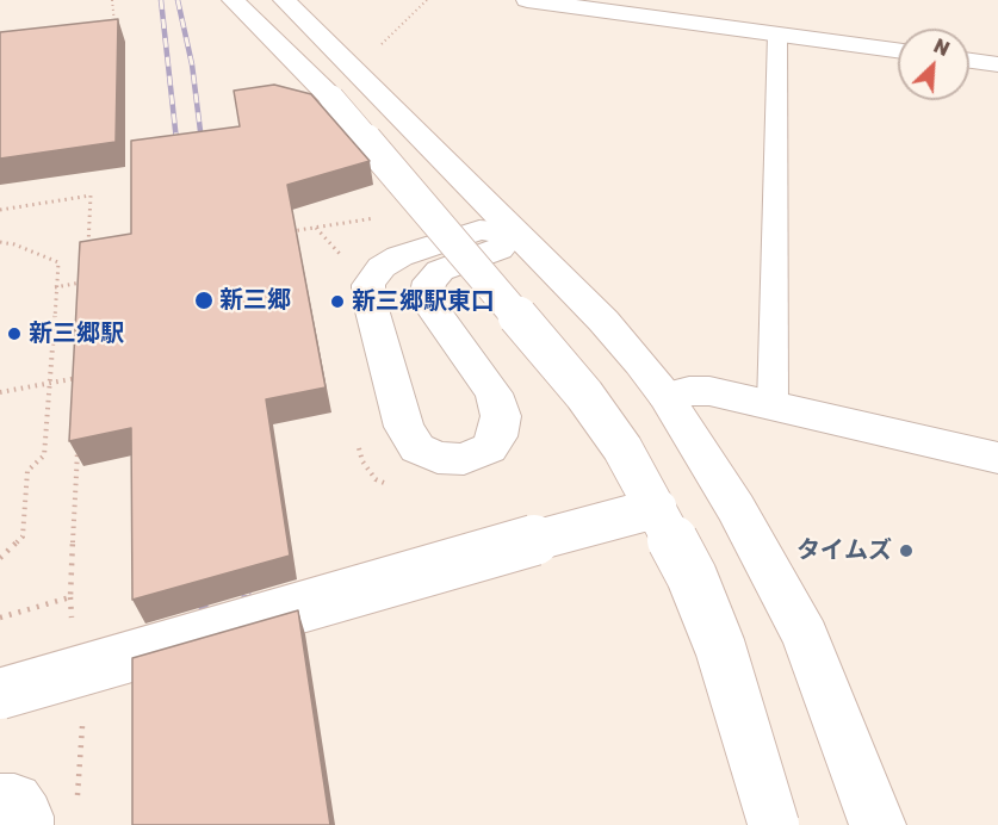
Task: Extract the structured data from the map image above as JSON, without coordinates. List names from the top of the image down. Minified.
{"places":["新三郷","新三郷駅東口","新三郷駅","タイムズ"],"north":"top right"}
